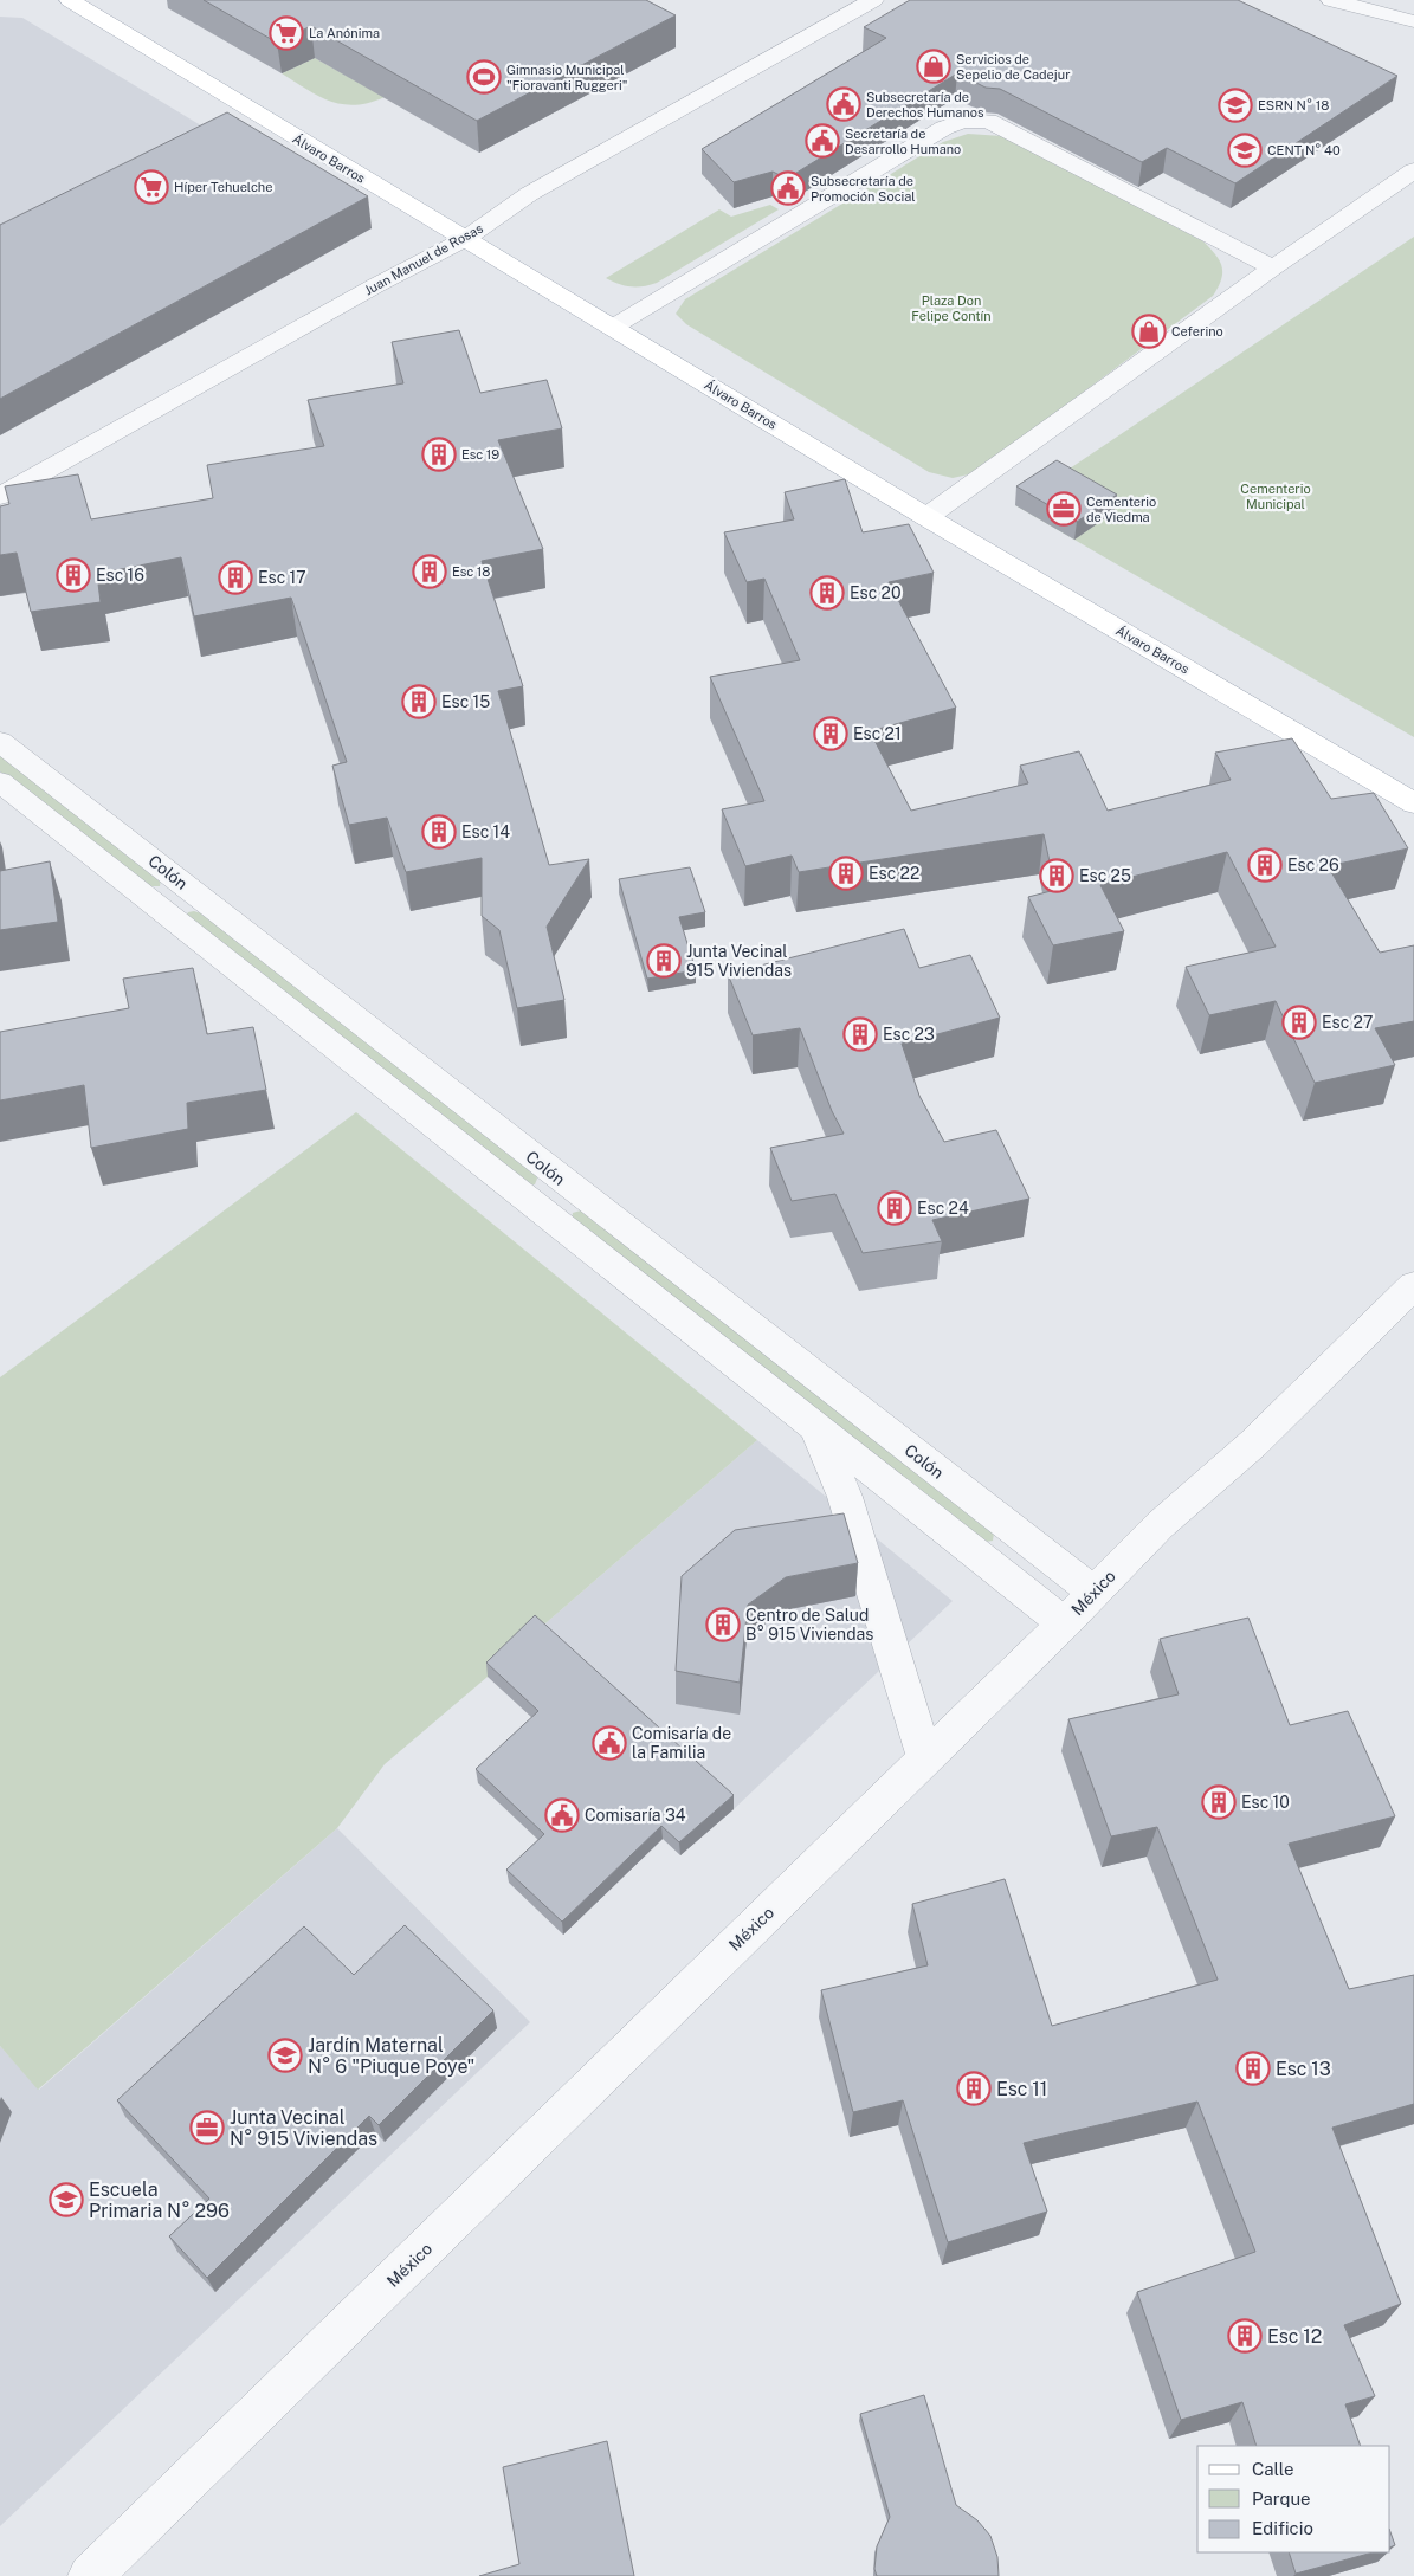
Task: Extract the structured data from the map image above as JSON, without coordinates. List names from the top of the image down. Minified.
{"streets":{"main road":["Álvaro Barros"],"street":["Juan Manuel de Rosas","Colón","México"]},"crossings":[["Álvaro Barros","Juan Manuel de Rosas"],["Colón","México"]],"parks":["Plaza Don Felipe Contín","Cementerio Municipal"],"places":{"supermarket":["La Anónima","Híper Tehuelche"],"shop":["Servicios de Sepelio de Cadejur","Ceferino"],"sports":["Gimnasio Municipal \"Fioravanti Ruggeri\""],"public building":["Subsecretaría de Derechos Humanos","Secretaría de Desarrollo Humano","Subsecretaría de Promoción Social","Comisaría de la Familia","Comisaría 34"],"school or university":["ESRN N° 18","CENT N° 40","Jardín Maternal N° 6 \"Piuque Poye\"","Escuela Primaria N° 296"],"building":["Esc 19","Esc 18","Esc 16","Esc 17","Esc 20","Esc 15","Esc 21","Esc 14","Esc 26","Esc 22","Esc 25","Junta Vecinal 915 Viviendas","Esc 27","Esc 23","Esc 24","Centro de Salud B° 915 Viviendas","Esc 10","Esc 13","Esc 11","Esc 12"],"office":["Cementerio de Viedma","Junta Vecinal N° 915 Viviendas"]},"legend":["Calle","Parque","Edificio"]}
